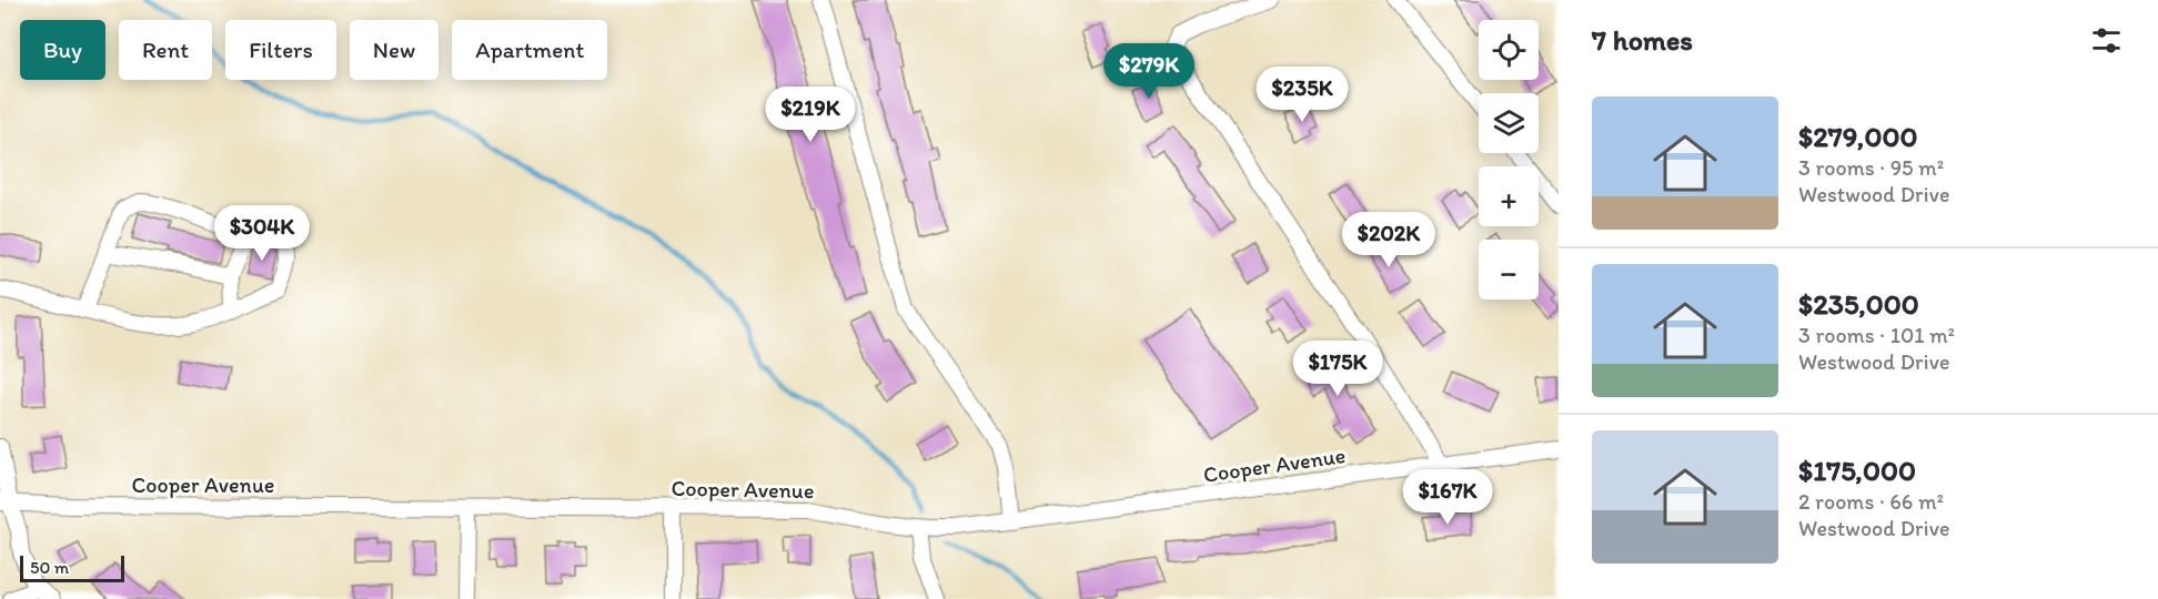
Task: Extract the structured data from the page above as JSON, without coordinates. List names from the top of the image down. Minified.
{"streets":{"street":["Cooper Avenue"]},"scale_bar":"50 m","page":{"heading":"7 homes","map_buttons":["+","−"],"chip":["Buy","Rent","Filters","New","Apartment"],"price":["$279K","$235K","$219K","$304K","$202K","$175K","$167K"],"list":[{"name":"$279,000","note":"3 rooms · 95 m² · Westwood Drive"},{"name":"$235,000","note":"3 rooms · 101 m² · Westwood Drive"},{"name":"$175,000","note":"2 rooms · 66 m² · Westwood Drive"}],"scale":"50 m"}}
